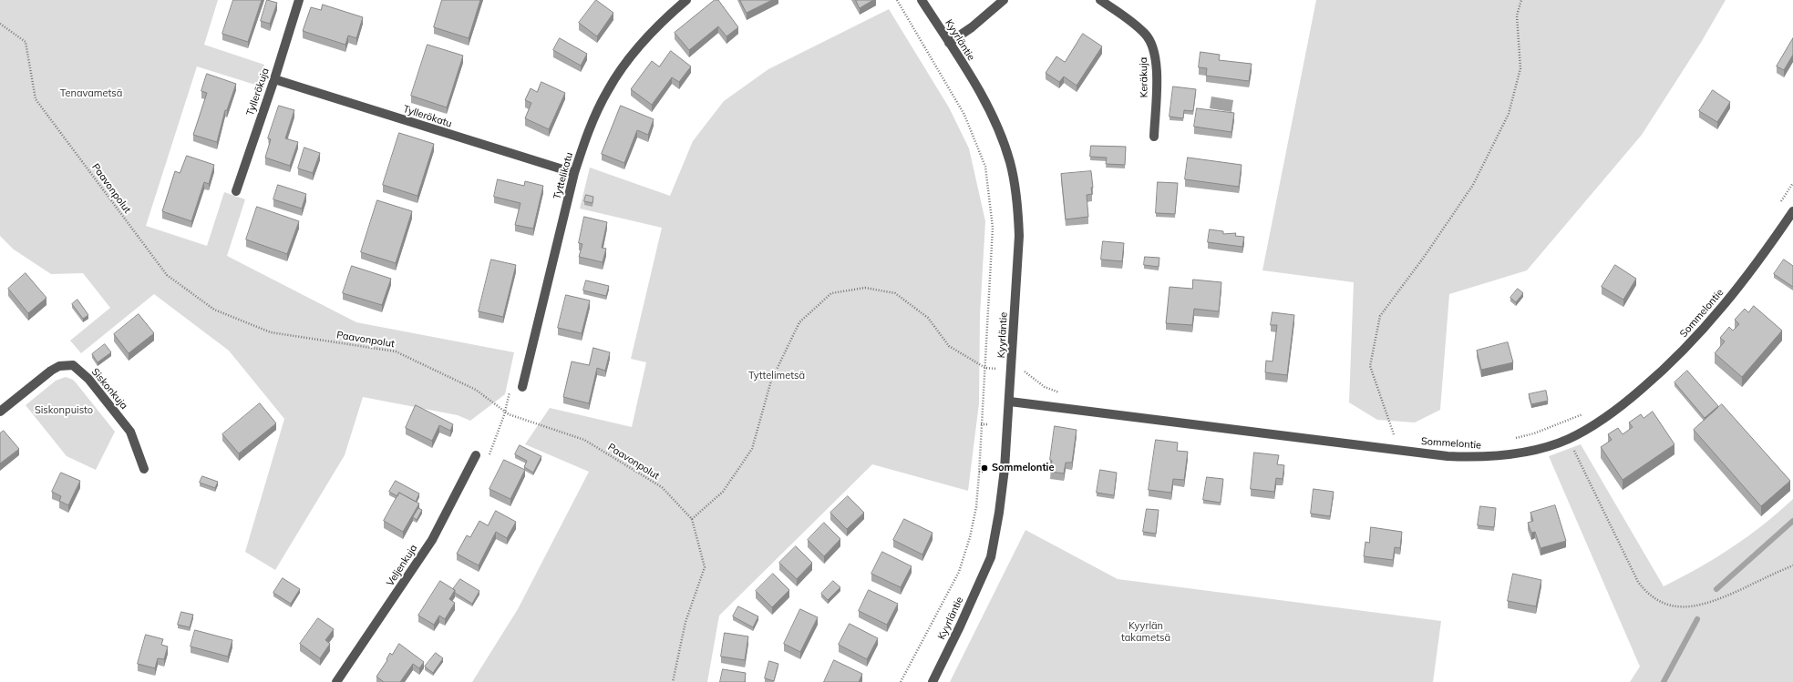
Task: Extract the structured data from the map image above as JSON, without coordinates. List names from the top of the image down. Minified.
{"streets":{"street":["Kyyrläntie","Keräkuja","Tyllerökuja","Tyllerökatu","Tyttelikatu","Sommelontie","Siskonkuja","Veljenkuja"],"path":["Paavonpolut"]},"crossings":[["Kyyrläntie","Sommelontie"],["Tyllerökuja","Tyllerökatu"],["Tyllerökatu","Tyttelikatu"]],"parks":["Tenavametsä","Tyttelimetsä","Siskonpuisto","Kyyrlän takametsä"],"places":["Sommelontie"]}
